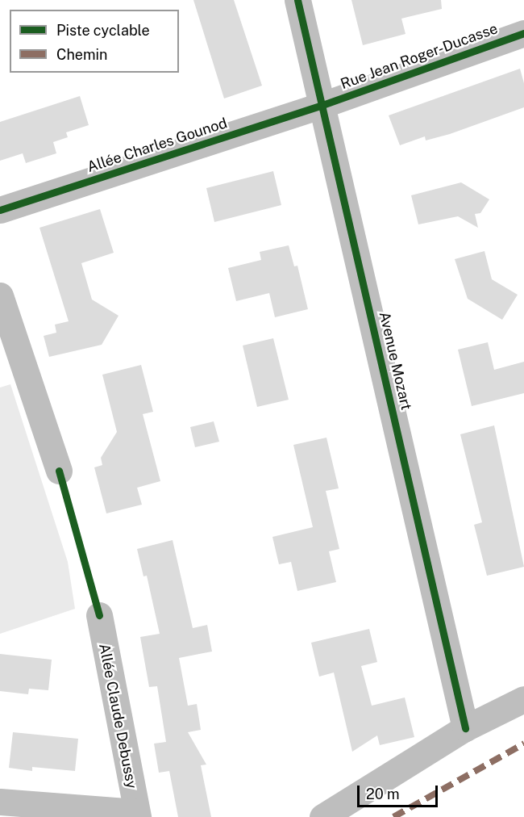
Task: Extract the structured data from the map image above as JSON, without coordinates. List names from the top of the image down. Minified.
{"streets":{"street":["Rue Jean Roger-Ducasse","Allée Charles Gounod","Avenue Mozart","Allée Claude Debussy"]},"crossings":[["Rue Jean Roger-Ducasse","Allée Charles Gounod"],["Rue Jean Roger-Ducasse","Avenue Mozart"],["Allée Charles Gounod","Avenue Mozart"]],"legend":["Piste cyclable","Chemin"],"scale_bar":"20 m"}
